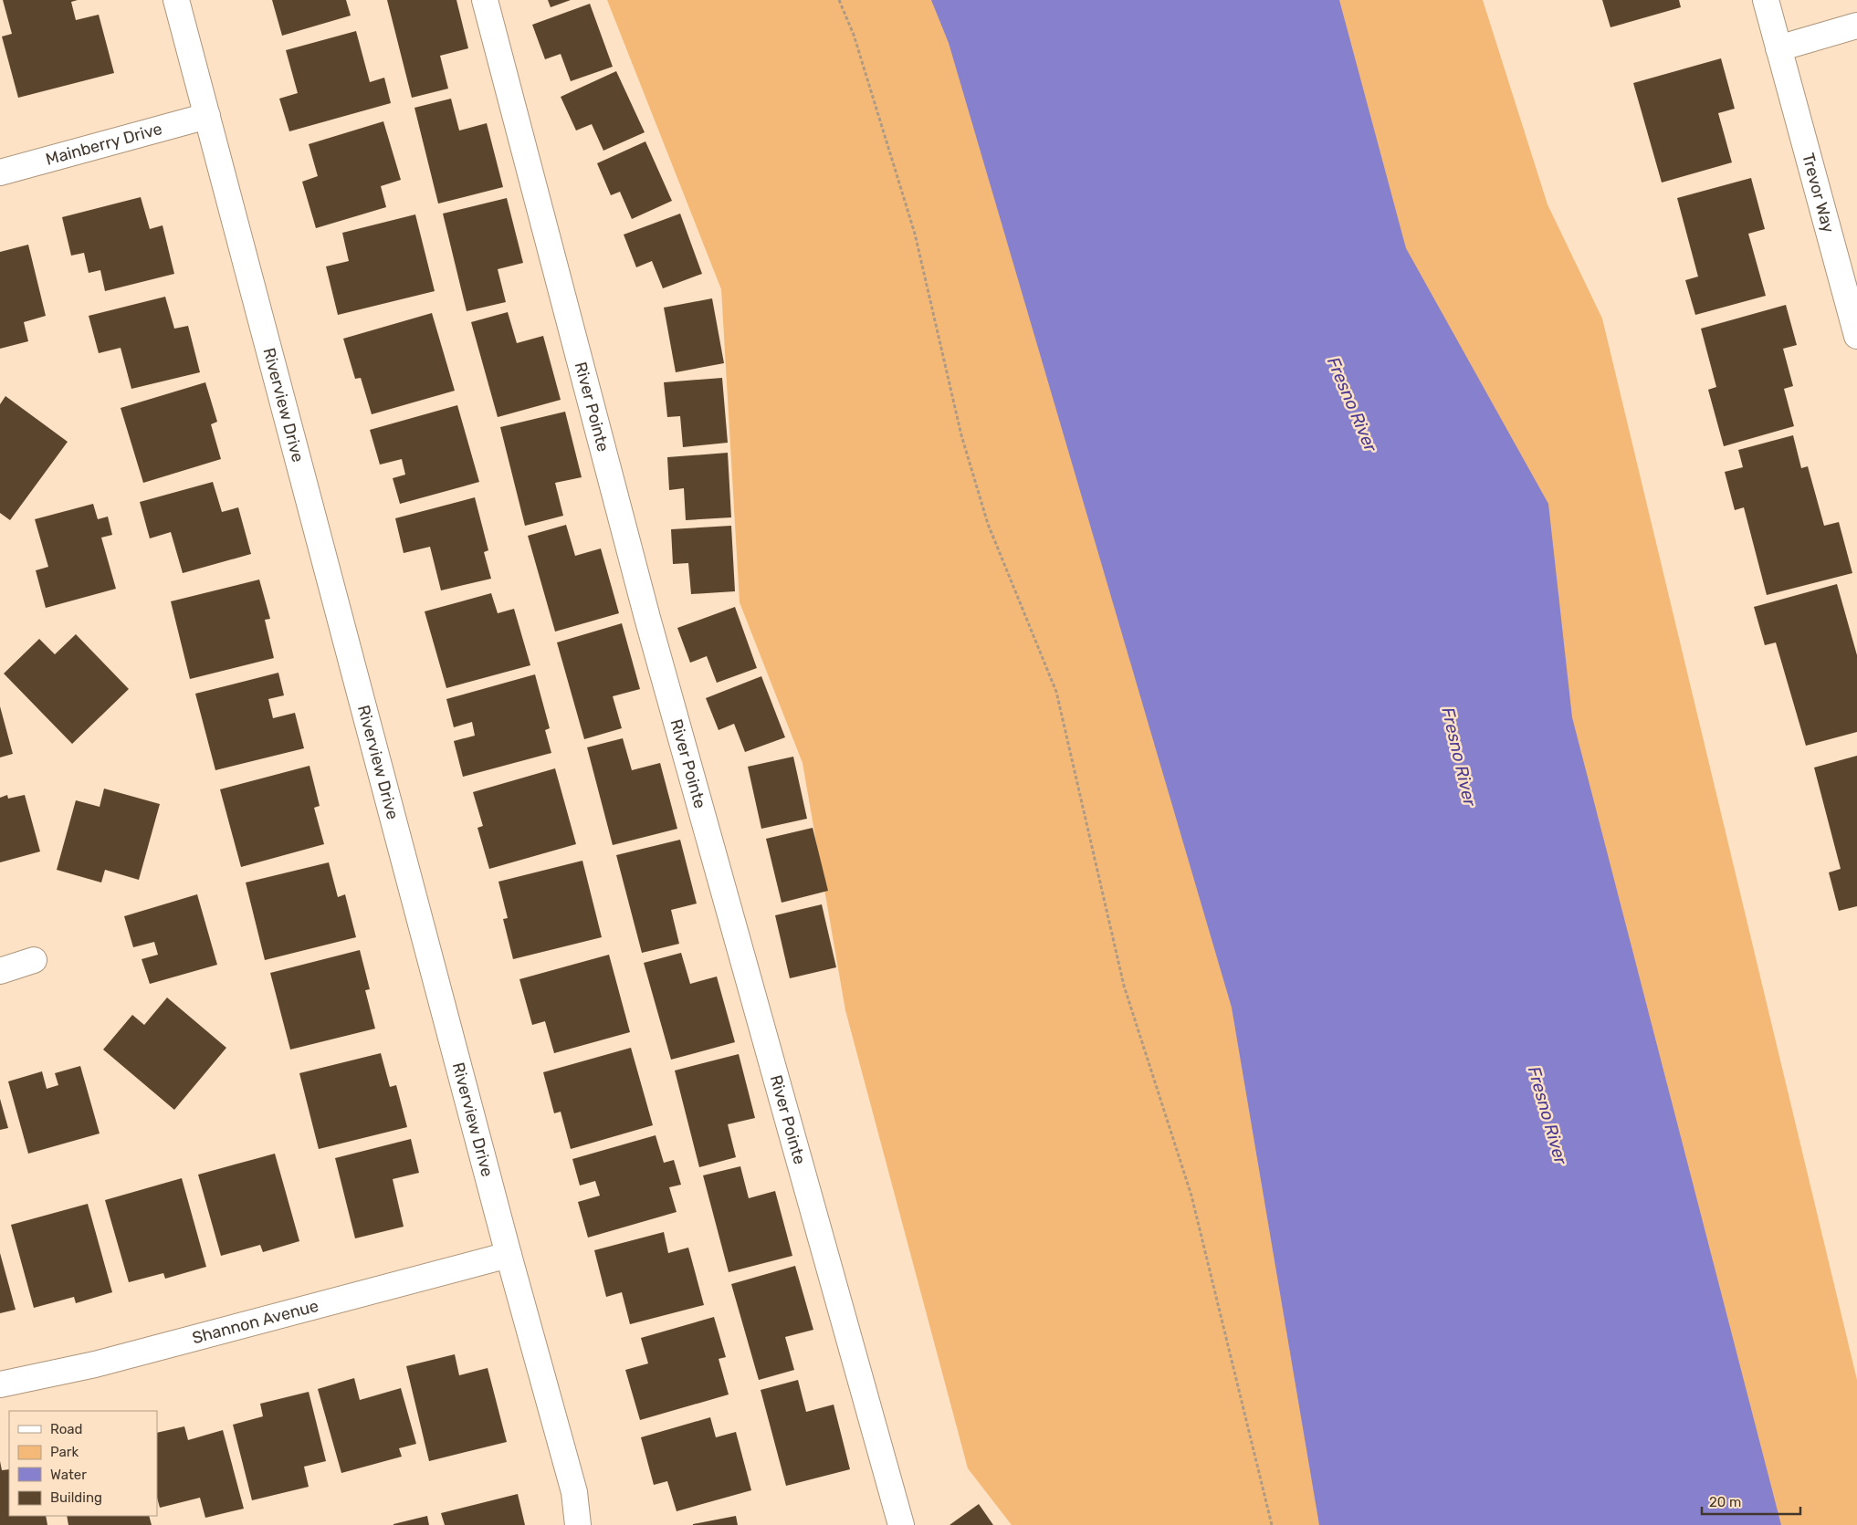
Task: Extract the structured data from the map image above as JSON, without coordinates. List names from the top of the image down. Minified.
{"streets":{"street":["Mainberry Drive","Trevor Way","Riverview Drive","River Pointe","Shannon Avenue"]},"crossings":[["Mainberry Drive","Riverview Drive"],["Riverview Drive","Shannon Avenue"]],"water":["Fresno River"],"legend":["Road","Park","Water","Building"],"scale_bar":"20 m"}
